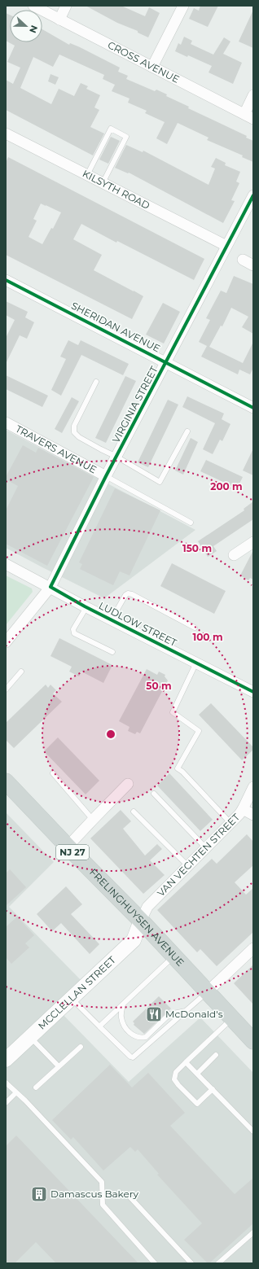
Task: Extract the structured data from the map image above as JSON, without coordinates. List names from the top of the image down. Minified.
{"streets":{"main road":["NJ 27","FRELINGHUYSEN AVENUE","MCCLELLAN STREET"],"street":["CROSS AVENUE","KILSYTH ROAD","SHERIDAN AVENUE","VIRGINIA STREET","TRAVERS AVENUE","LUDLOW STREET","VAN VECHTEN STREET"]},"crossings":[["KILSYTH ROAD","VIRGINIA STREET"],["SHERIDAN AVENUE","VIRGINIA STREET"],["VIRGINIA STREET","TRAVERS AVENUE"],["VIRGINIA STREET","LUDLOW STREET"],["VAN VECHTEN STREET","FRELINGHUYSEN AVENUE"],["VAN VECHTEN STREET","MCCLELLAN STREET"],["FRELINGHUYSEN AVENUE","MCCLELLAN STREET"]],"places":{"restaurant":["McDonald's"],"building":["Damascus Bakery"]},"north":"right","rings":["200 m","150 m","100 m","50 m"]}
